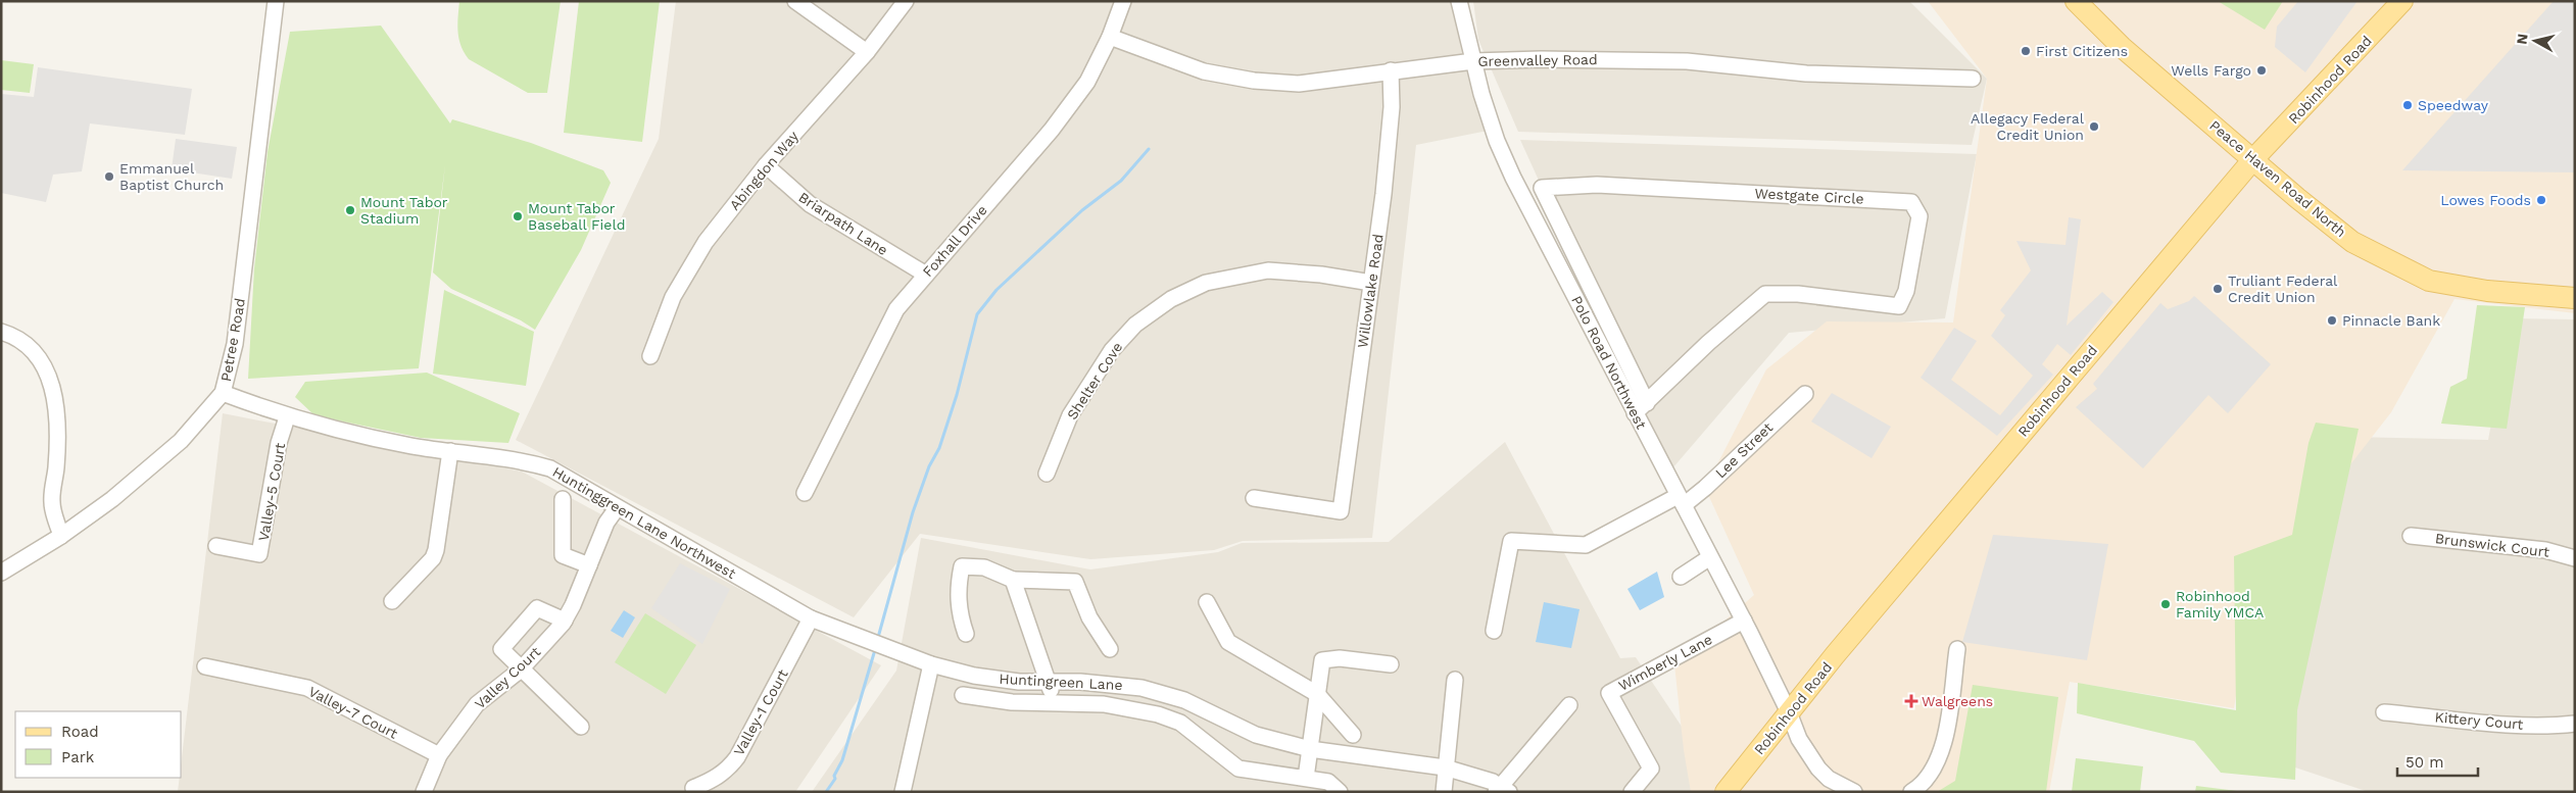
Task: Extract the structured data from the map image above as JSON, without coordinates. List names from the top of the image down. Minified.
{"streets":{"main road":["Robinhood Road","Peace Haven Road North"],"street":["Greenvalley Road","Abingdon Way","Westgate Circle","Briarpath Lane","Foxhall Drive","Willowlake Road","Petree Road","Polo Road Northwest","Shelter Cove","Lee Street","Valley-5 Court","Huntinggreen Lane Northwest","Brunswick Court","Wimberly Lane","Valley Court","Huntingreen Lane","Valley-7 Court","Valley-1 Court","Kittery Court"]},"crossings":[["Greenvalley Road","Foxhall Drive"],["Greenvalley Road","Willowlake Road"],["Greenvalley Road","Polo Road Northwest"],["Robinhood Road","Peace Haven Road North"],["Robinhood Road","Polo Road Northwest"],["Abingdon Way","Briarpath Lane"],["Westgate Circle","Polo Road Northwest"],["Briarpath Lane","Foxhall Drive"],["Willowlake Road","Shelter Cove"],["Petree Road","Huntinggreen Lane Northwest"],["Polo Road Northwest","Lee Street"],["Polo Road Northwest","Wimberly Lane"],["Valley-5 Court","Huntinggreen Lane Northwest"],["Huntinggreen Lane Northwest","Valley Court"],["Huntinggreen Lane Northwest","Huntingreen Lane"],["Huntinggreen Lane Northwest","Valley-1 Court"],["Valley Court","Valley-7 Court"]],"places":{"other":["First Citizens","Wells Fargo","Speedway","Allegacy Federal Credit Union","Emmanuel Baptist Church","Lowes Foods","Mount Tabor Stadium","Mount Tabor Baseball Field","Truliant Federal Credit Union","Pinnacle Bank","Robinhood Family YMCA"],"health":["Walgreens"]},"legend":["Road","Park"],"scale_bar":"50 m","north":"left"}
